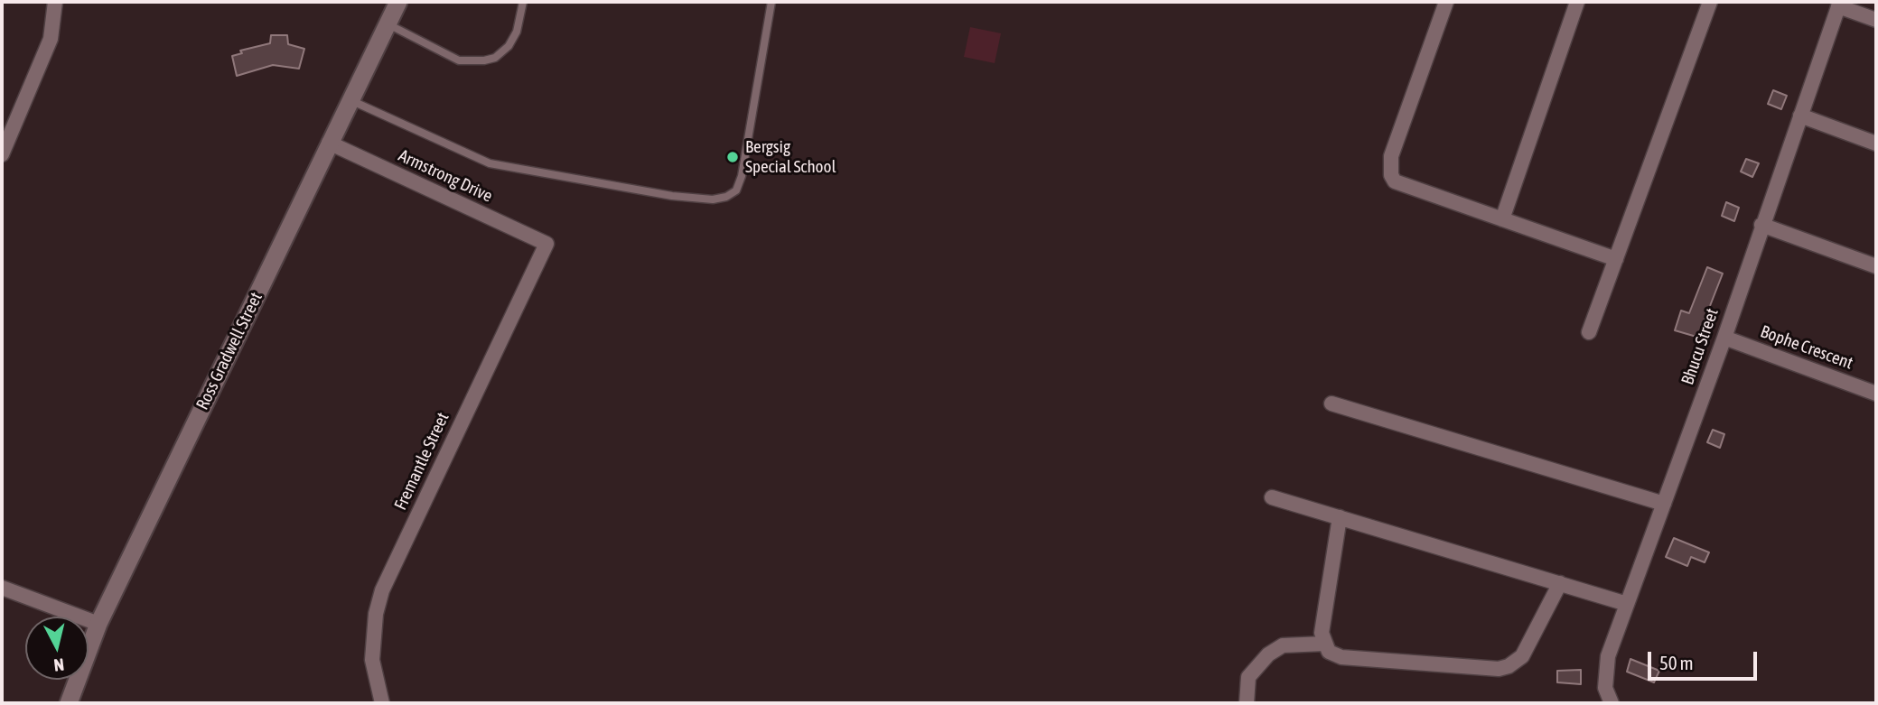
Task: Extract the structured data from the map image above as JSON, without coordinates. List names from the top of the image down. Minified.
{"streets":{"street":["Armstrong Drive","Bhucu Street","Bophe Crescent","Ross Gradwell Street","Fremantle Street"]},"crossings":[["Armstrong Drive","Ross Gradwell Street"],["Armstrong Drive","Fremantle Street"],["Bhucu Street","Bophe Crescent"]],"places":["Bergsig Special School"],"scale_bar":"50 m","north":"bottom"}
